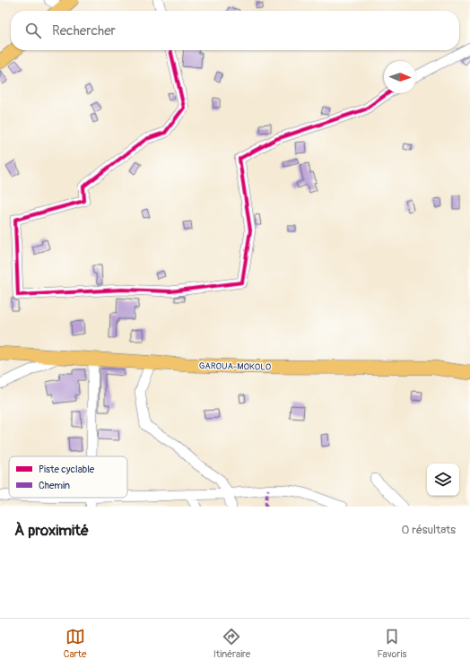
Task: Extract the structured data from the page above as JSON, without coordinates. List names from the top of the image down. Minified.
{"streets":{"main road":["GAROUA-MOKOLO"]},"legend":["Piste cyclable","Chemin"],"north":"right","page":{"search":"Rechercher","heading":["À proximité","0 résultats"],"nav":["Carte","Itinéraire","Favoris"]}}
